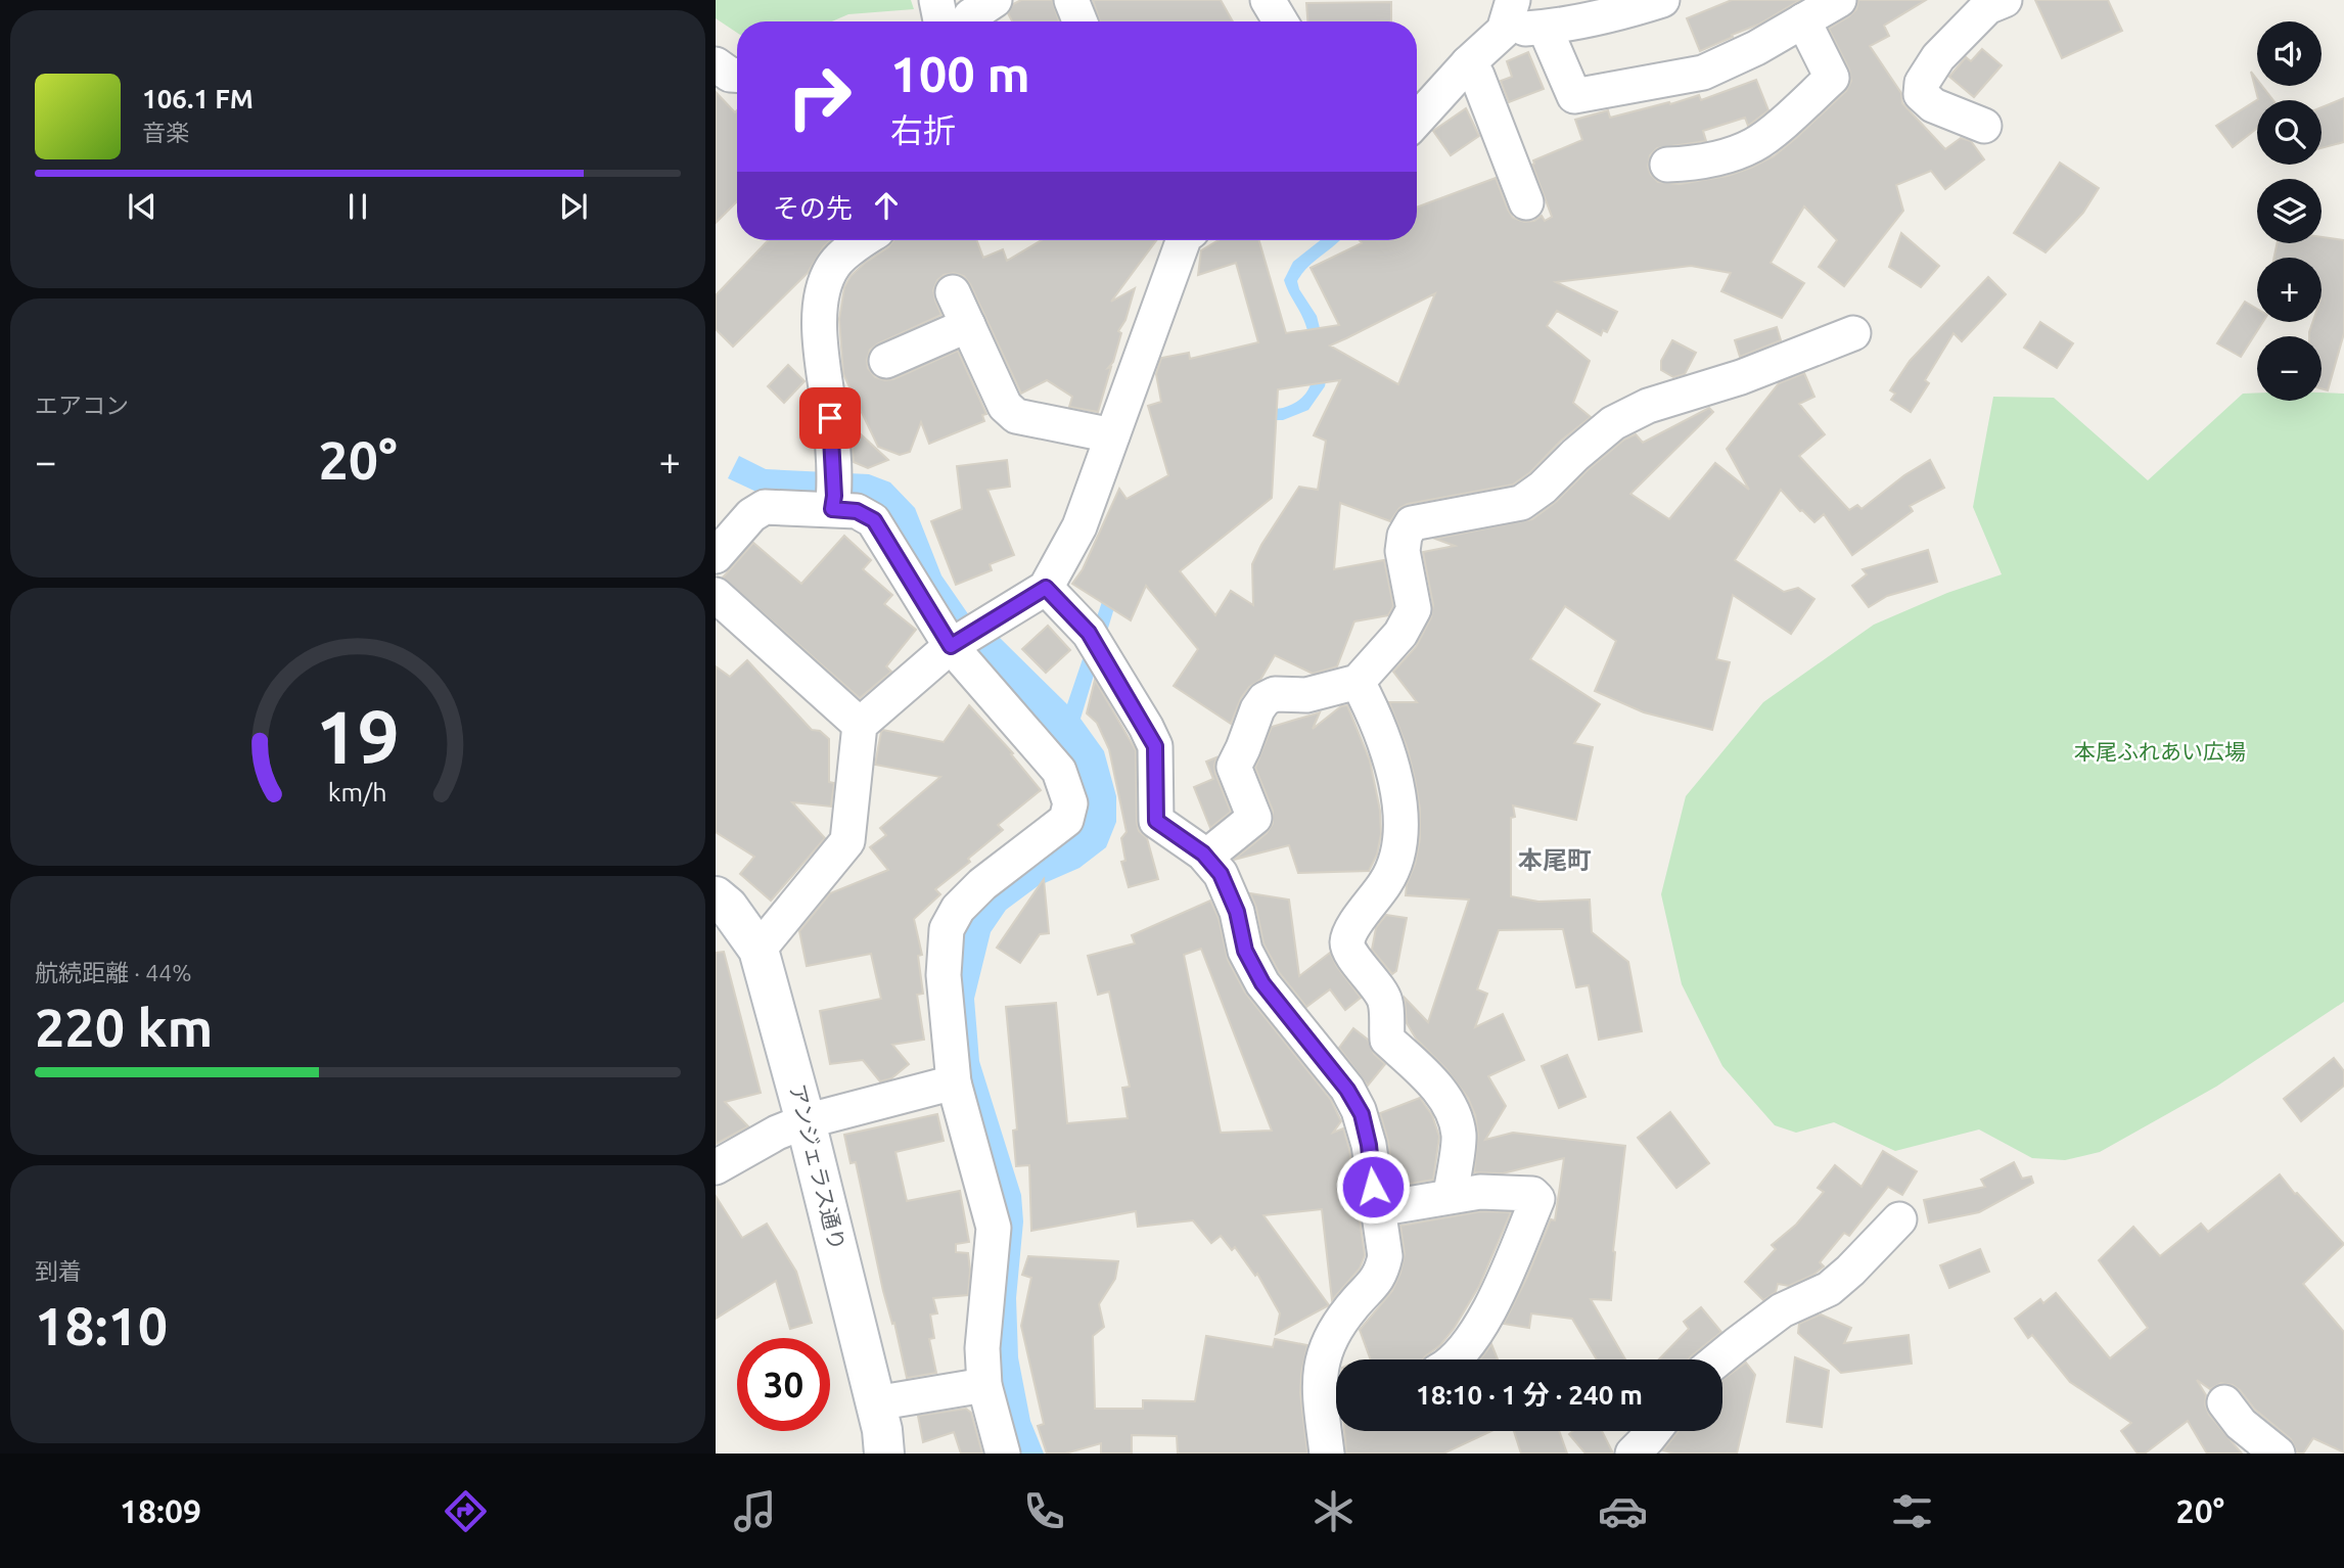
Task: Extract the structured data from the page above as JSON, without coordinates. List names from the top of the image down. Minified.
{"streets":{"street":["アンジェラス通り"]},"districts":["本尾町"],"parks":["本尾ふれあい広場"],"page":{"map_buttons":["+","−"],"turn":["100 m","右折"],"song":["106.1 FM","音楽"],"then":"その先","tile":["エアコン",["航続距離 · 44%","220 km"],["到着","18:10"]],"heat":["−","20°","+"],"limit":"30","trip":"18:10 · 1 分 · 240 m","tabs":["18:09","20°"],"gauge":["19","km/h"]}}
